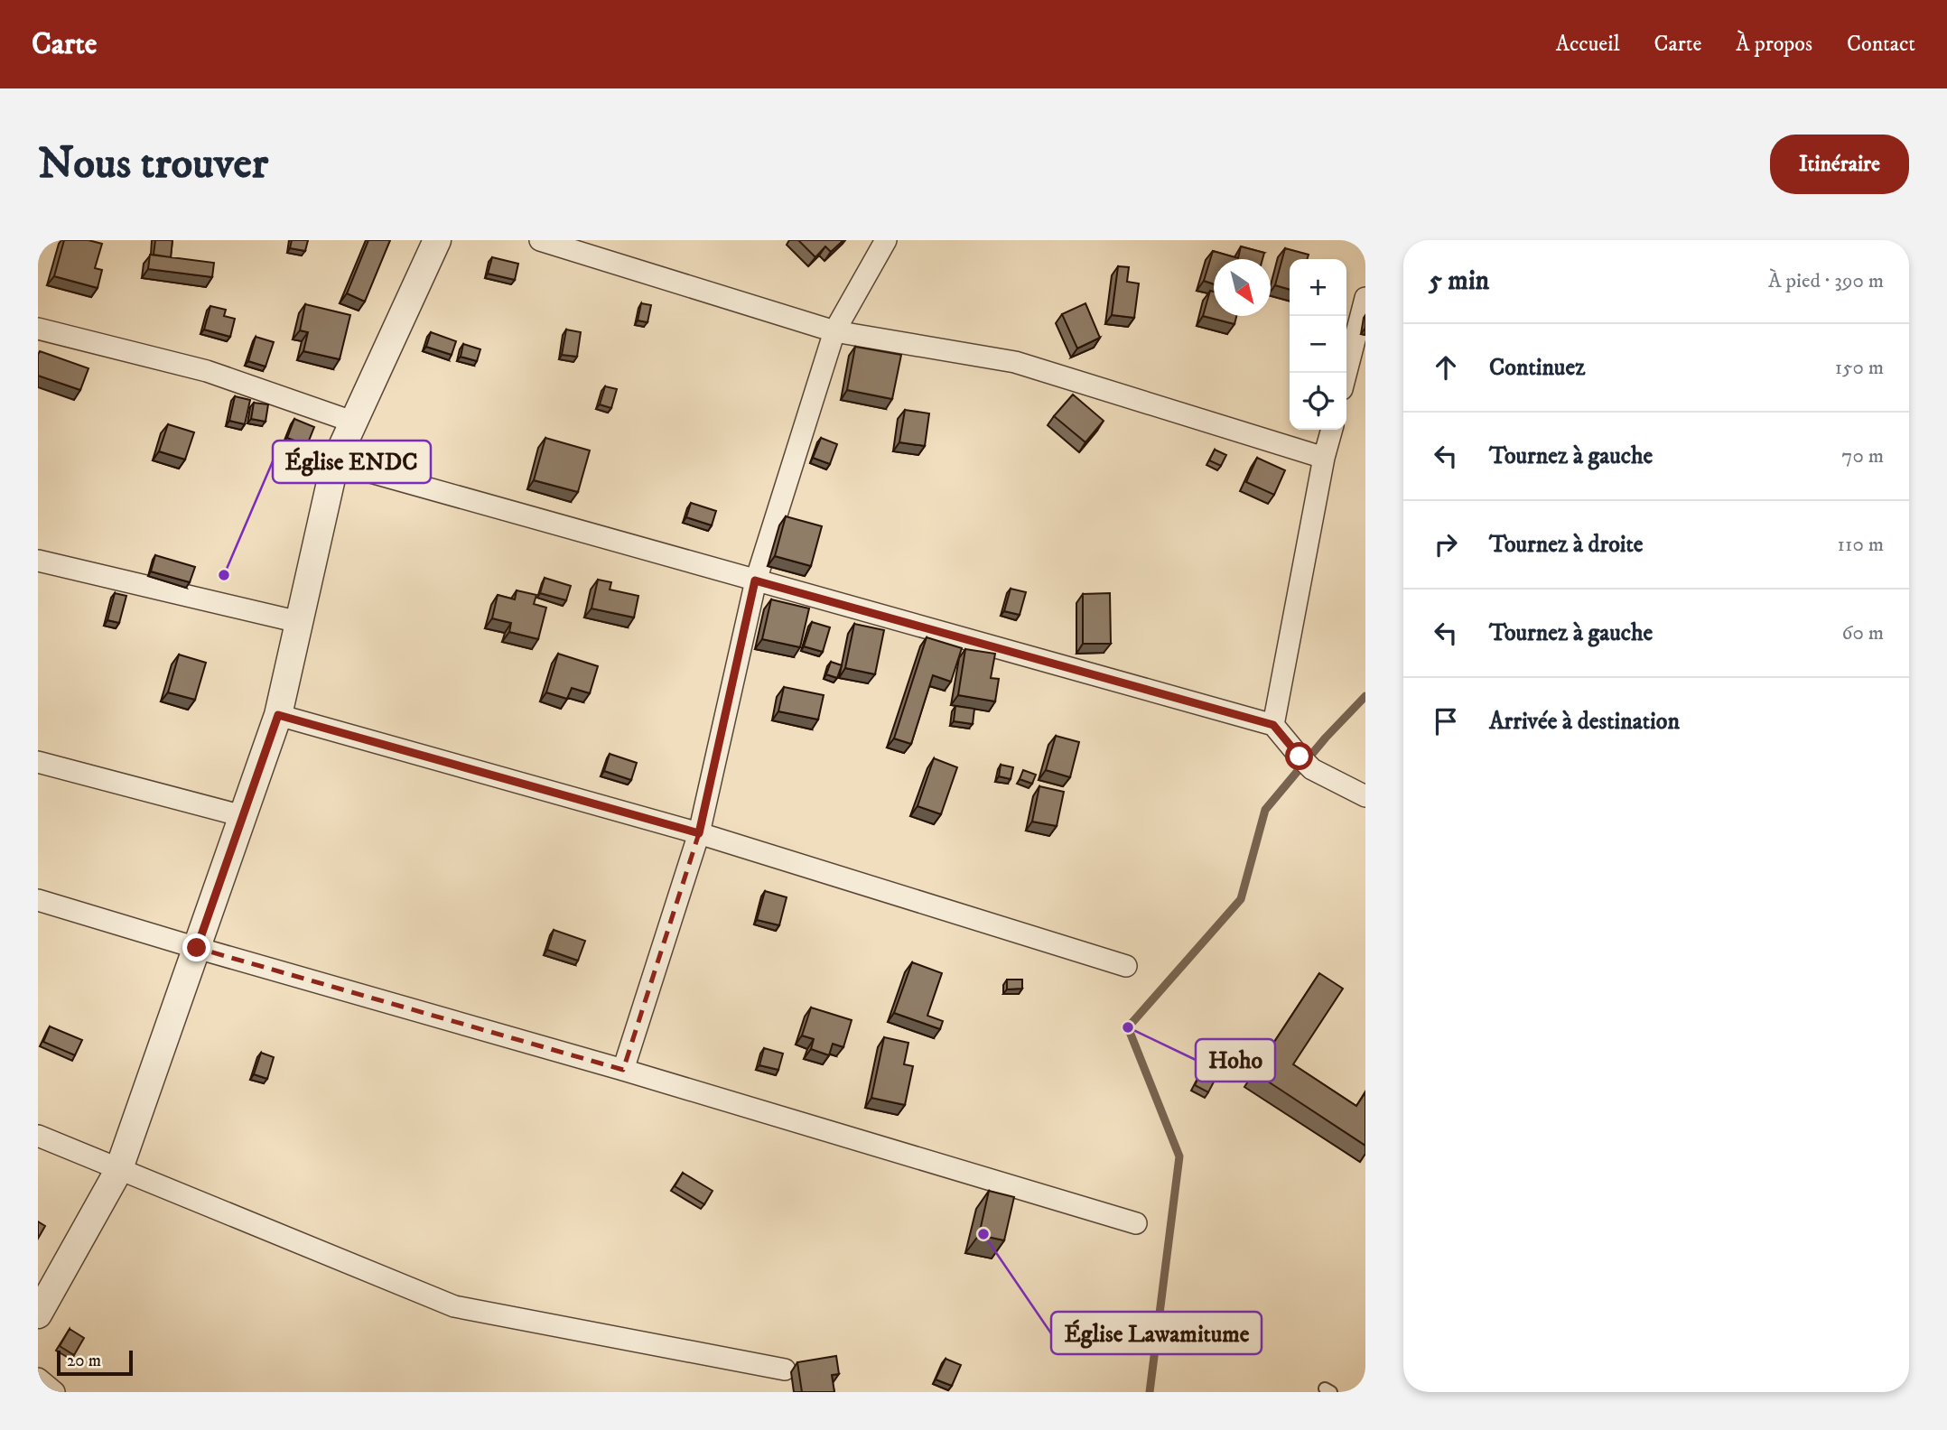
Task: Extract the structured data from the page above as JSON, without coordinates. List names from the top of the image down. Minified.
{"places":["Église ENDC","Hoho","Église Lawamitume"],"scale_bar":"20 m","north":"bottom right","page":{"header":"Carte","nav":["Accueil","Carte","À propos","Contact"],"buttons":"Itinéraire","title":"Nous trouver","heading":["5 min","À pied · 390 m"],"map_buttons":["+","−"],"list":[["Continuez","150 m"],["Tournez à gauche","70 m"],["Tournez à droite","110 m"],["Tournez à gauche","60 m"],"Arrivée à destination"],"scale":"20 m"}}
